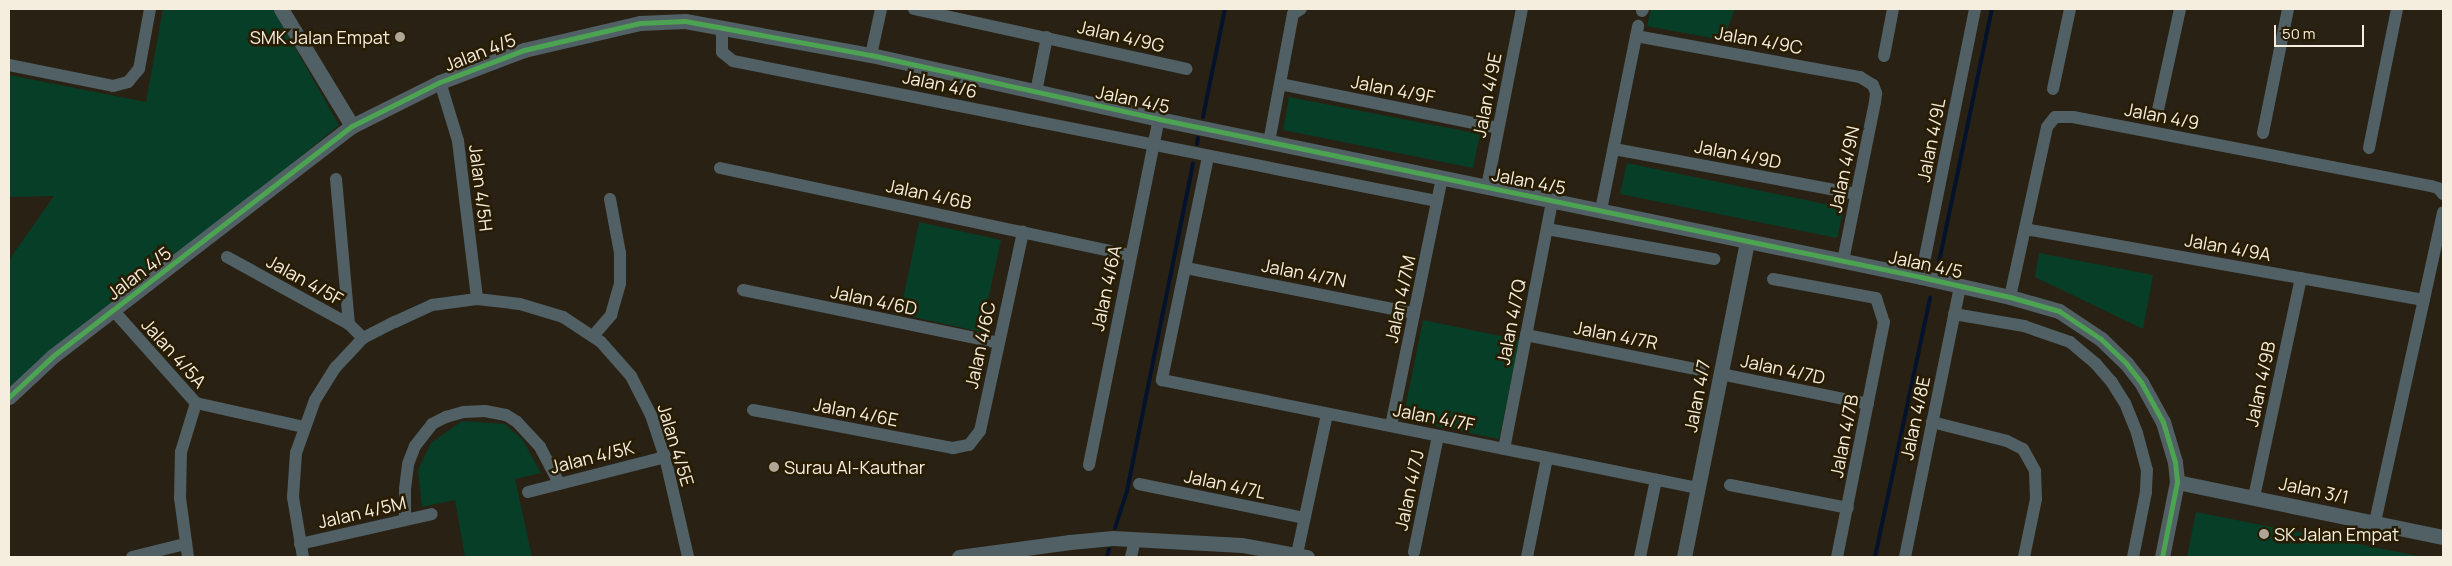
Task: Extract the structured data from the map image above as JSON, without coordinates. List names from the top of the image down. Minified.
{"streets":{"street":["Jalan 4/9G","Jalan 4/9C","Jalan 4/5","Jalan 4/6","Jalan 4/9F","Jalan 4/9E","Jalan 4/9","Jalan 4/9L","Jalan 4/9D","Jalan 4/9N","Jalan 4/5H","Jalan 4/6B","Jalan 4/9A","Jalan 4/7N","Jalan 4/5F","Jalan 4/6A","Jalan 4/7M","Jalan 4/6D","Jalan 4/7Q","Jalan 4/7R","Jalan 4/6C","Jalan 4/5A","Jalan 4/7D","Jalan 4/9B","Jalan 4/7","Jalan 4/6E","Jalan 4/7F","Jalan 4/8E","Jalan 4/7B","Jalan 4/5E","Jalan 4/5K","Jalan 4/7L","Jalan 4/7J","Jalan 3/1","Jalan 4/5M"]},"crossings":[["Jalan 4/9C","Jalan 4/5"],["Jalan 4/9C","Jalan 4/9D"],["Jalan 4/9C","Jalan 4/9N"],["Jalan 4/5","Jalan 4/6"],["Jalan 4/5","Jalan 4/9E"],["Jalan 4/5","Jalan 4/9"],["Jalan 4/5","Jalan 4/9L"],["Jalan 4/5","Jalan 4/9N"],["Jalan 4/5","Jalan 4/5H"],["Jalan 4/5","Jalan 4/6A"],["Jalan 4/5","Jalan 4/7M"],["Jalan 4/5","Jalan 4/7Q"],["Jalan 4/5","Jalan 4/5A"],["Jalan 4/5","Jalan 4/7"],["Jalan 4/5","Jalan 4/8E"],["Jalan 4/5","Jalan 3/1"],["Jalan 4/6","Jalan 4/6A"],["Jalan 4/6","Jalan 4/7M"],["Jalan 4/9F","Jalan 4/9E"],["Jalan 4/9","Jalan 4/9A"],["Jalan 4/9D","Jalan 4/9N"],["Jalan 4/5H","Jalan 4/5E"],["Jalan 4/6B","Jalan 4/6A"],["Jalan 4/6B","Jalan 4/6C"],["Jalan 4/9A","Jalan 4/9B"],["Jalan 4/7N","Jalan 4/7M"],["Jalan 4/7N","Jalan 4/7F"],["Jalan 4/5F","Jalan 4/5E"],["Jalan 4/7M","Jalan 4/7F"],["Jalan 4/6D","Jalan 4/6C"],["Jalan 4/7Q","Jalan 4/7R"],["Jalan 4/7Q","Jalan 4/7F"],["Jalan 4/6C","Jalan 4/6E"],["Jalan 4/5A","Jalan 4/5E"],["Jalan 4/7D","Jalan 4/7"],["Jalan 4/7D","Jalan 4/7B"],["Jalan 4/9B","Jalan 3/1"],["Jalan 4/7","Jalan 4/7F"],["Jalan 4/7F","Jalan 4/7J"],["Jalan 4/5E","Jalan 4/5K"],["Jalan 4/5E","Jalan 4/5M"]],"places":["SMK Jalan Empat","Surau Al-Kauthar","SK Jalan Empat"],"scale_bar":"50 m"}
